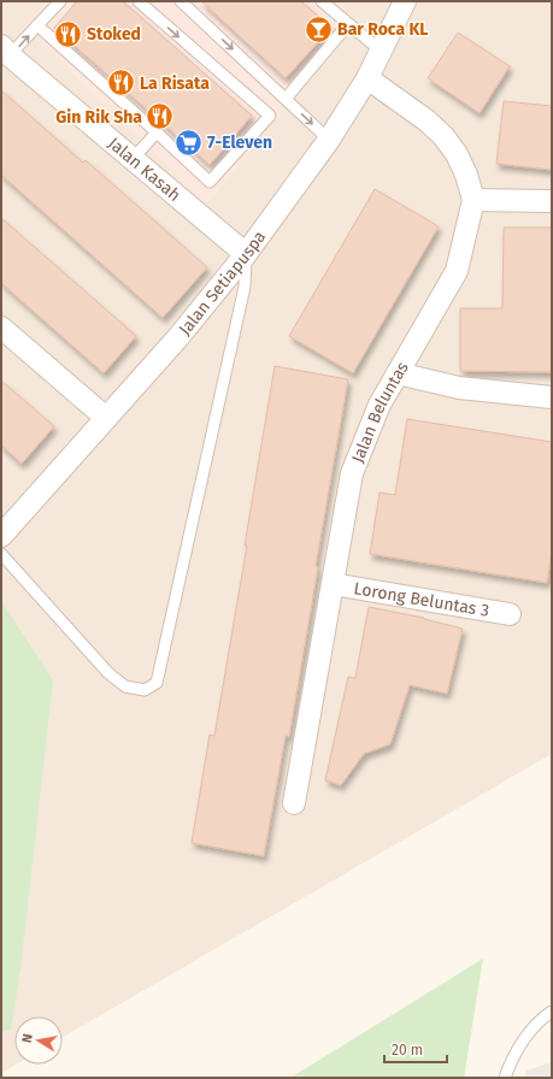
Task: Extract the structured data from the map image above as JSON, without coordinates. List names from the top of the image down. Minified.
{"streets":{"street":["Jalan Kasah","Jalan Setiapuspa","Jalan Beluntas","Lorong Beluntas 3"]},"crossings":[["Jalan Kasah","Jalan Setiapuspa"],["Jalan Setiapuspa","Jalan Beluntas"],["Jalan Beluntas","Lorong Beluntas 3"]],"places":{"bar":["Bar Roca KL"],"restaurant":["Stoked","La Risata","Gin Rik Sha"],"supermarket":["7-Eleven"]},"scale_bar":"20 m","north":"left"}
